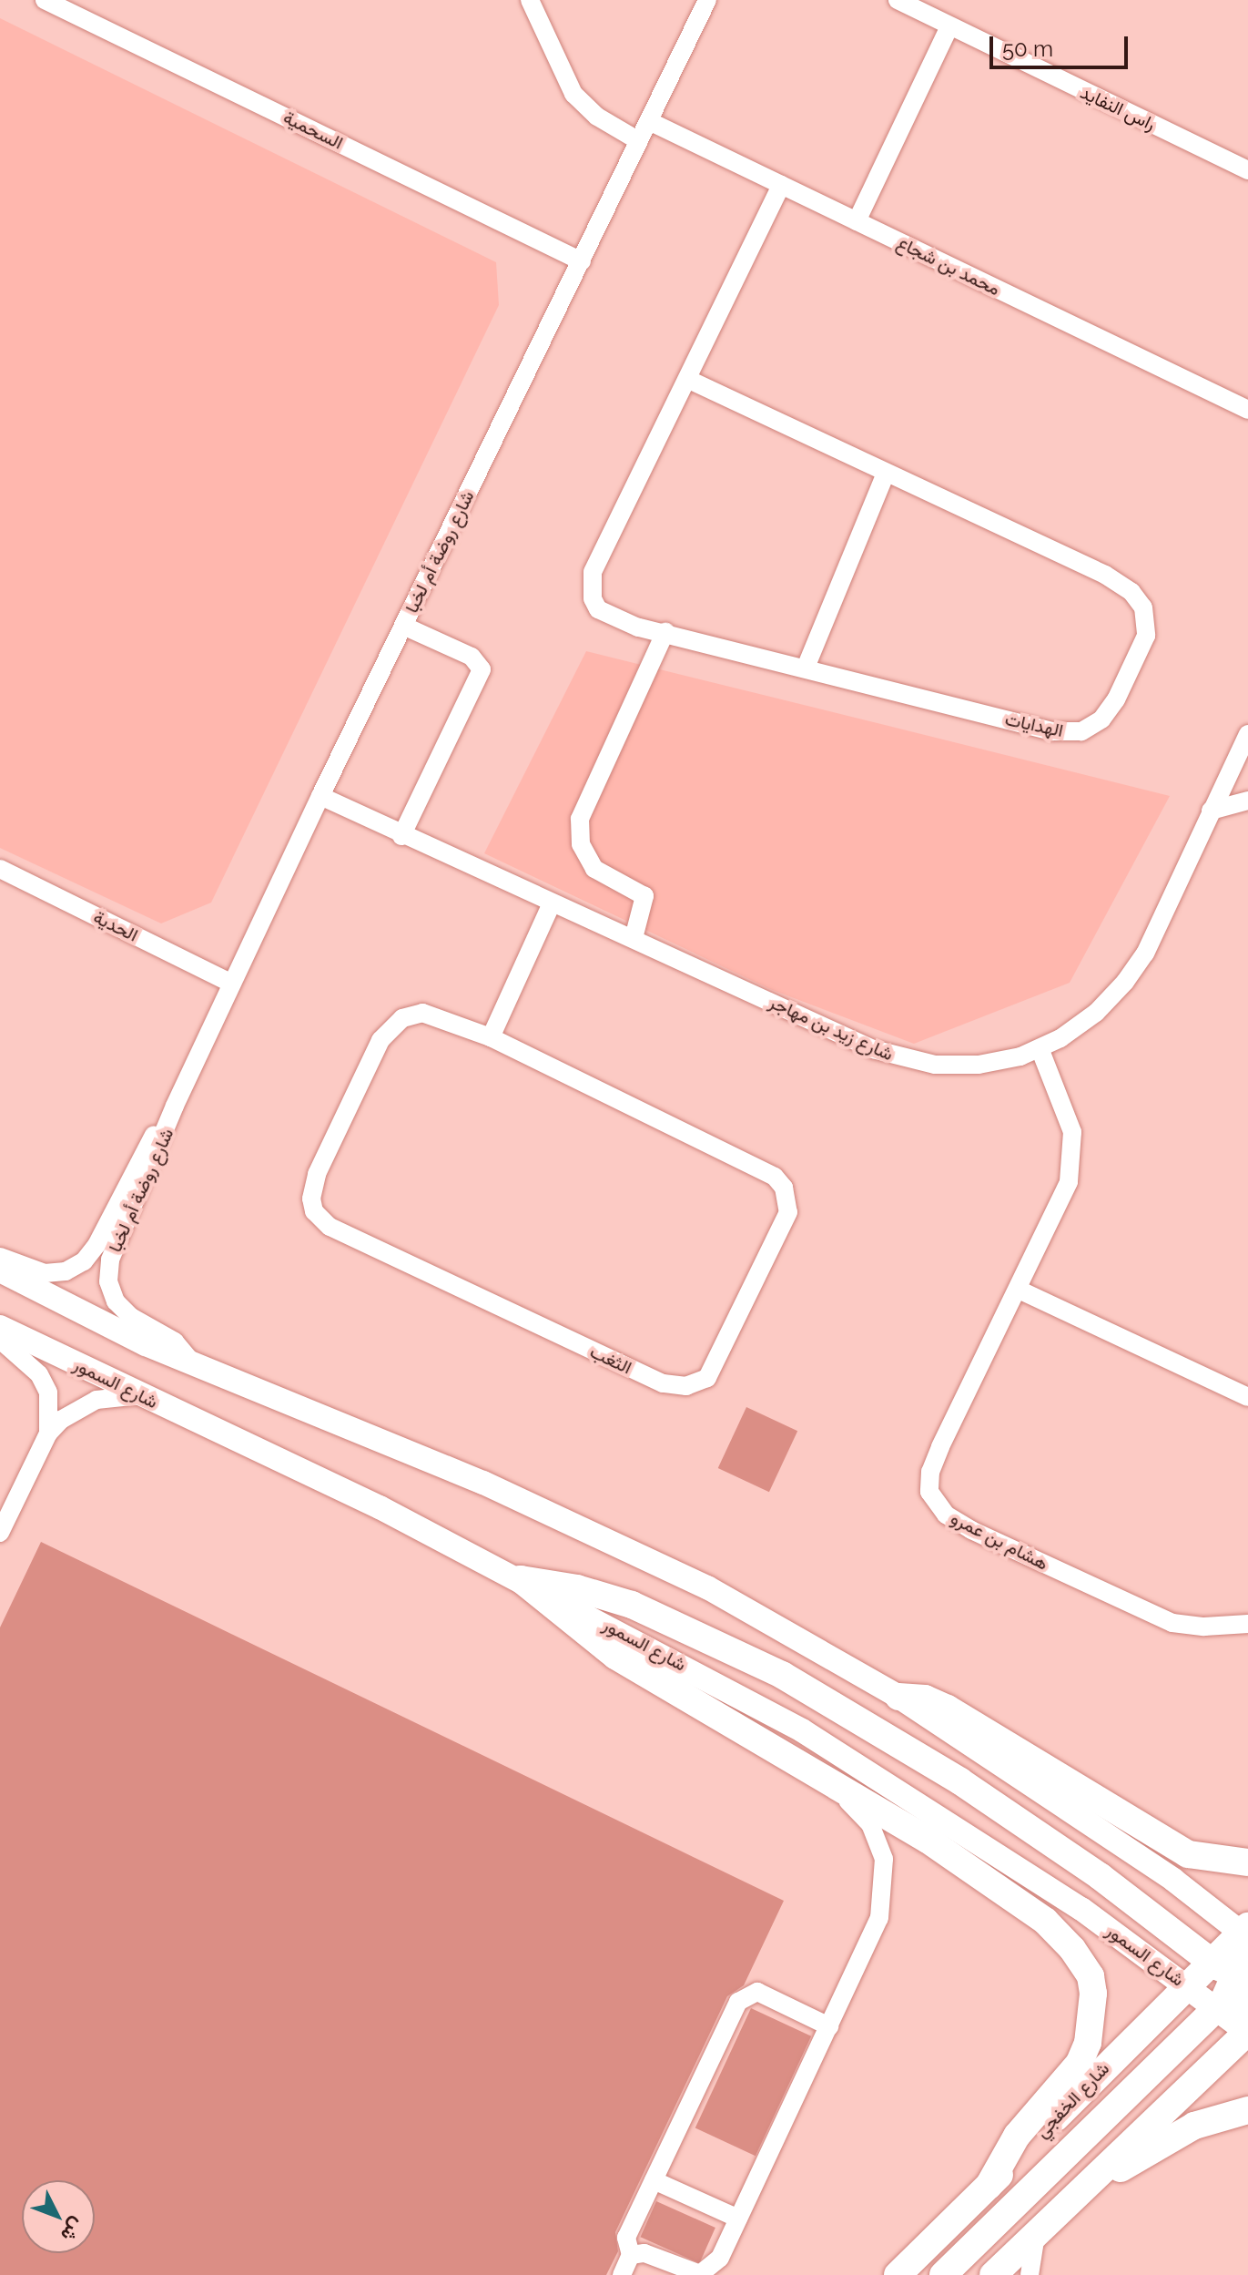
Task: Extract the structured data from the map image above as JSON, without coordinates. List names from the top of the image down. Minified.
{"streets":{"highway":["شارع الخفجي"],"main road":["شارع السمور"],"street":["راس النفايد","السحمية","محمد بن شجاع","شارع روضة أم لخبا","الهدايات","الحدية","شارع زيد بن مهاجر","الثغب","هشام بن عمرو"]},"crossings":[["السحمية","شارع روضة أم لخبا"],["محمد بن شجاع","شارع روضة أم لخبا"],["محمد بن شجاع","الهدايات"],["شارع روضة أم لخبا","الحدية"],["شارع روضة أم لخبا","شارع زيد بن مهاجر"],["شارع زيد بن مهاجر","هشام بن عمرو"],["شارع السمور","شارع الخفجي"]],"scale_bar":"50 m","north":"bottom right"}
